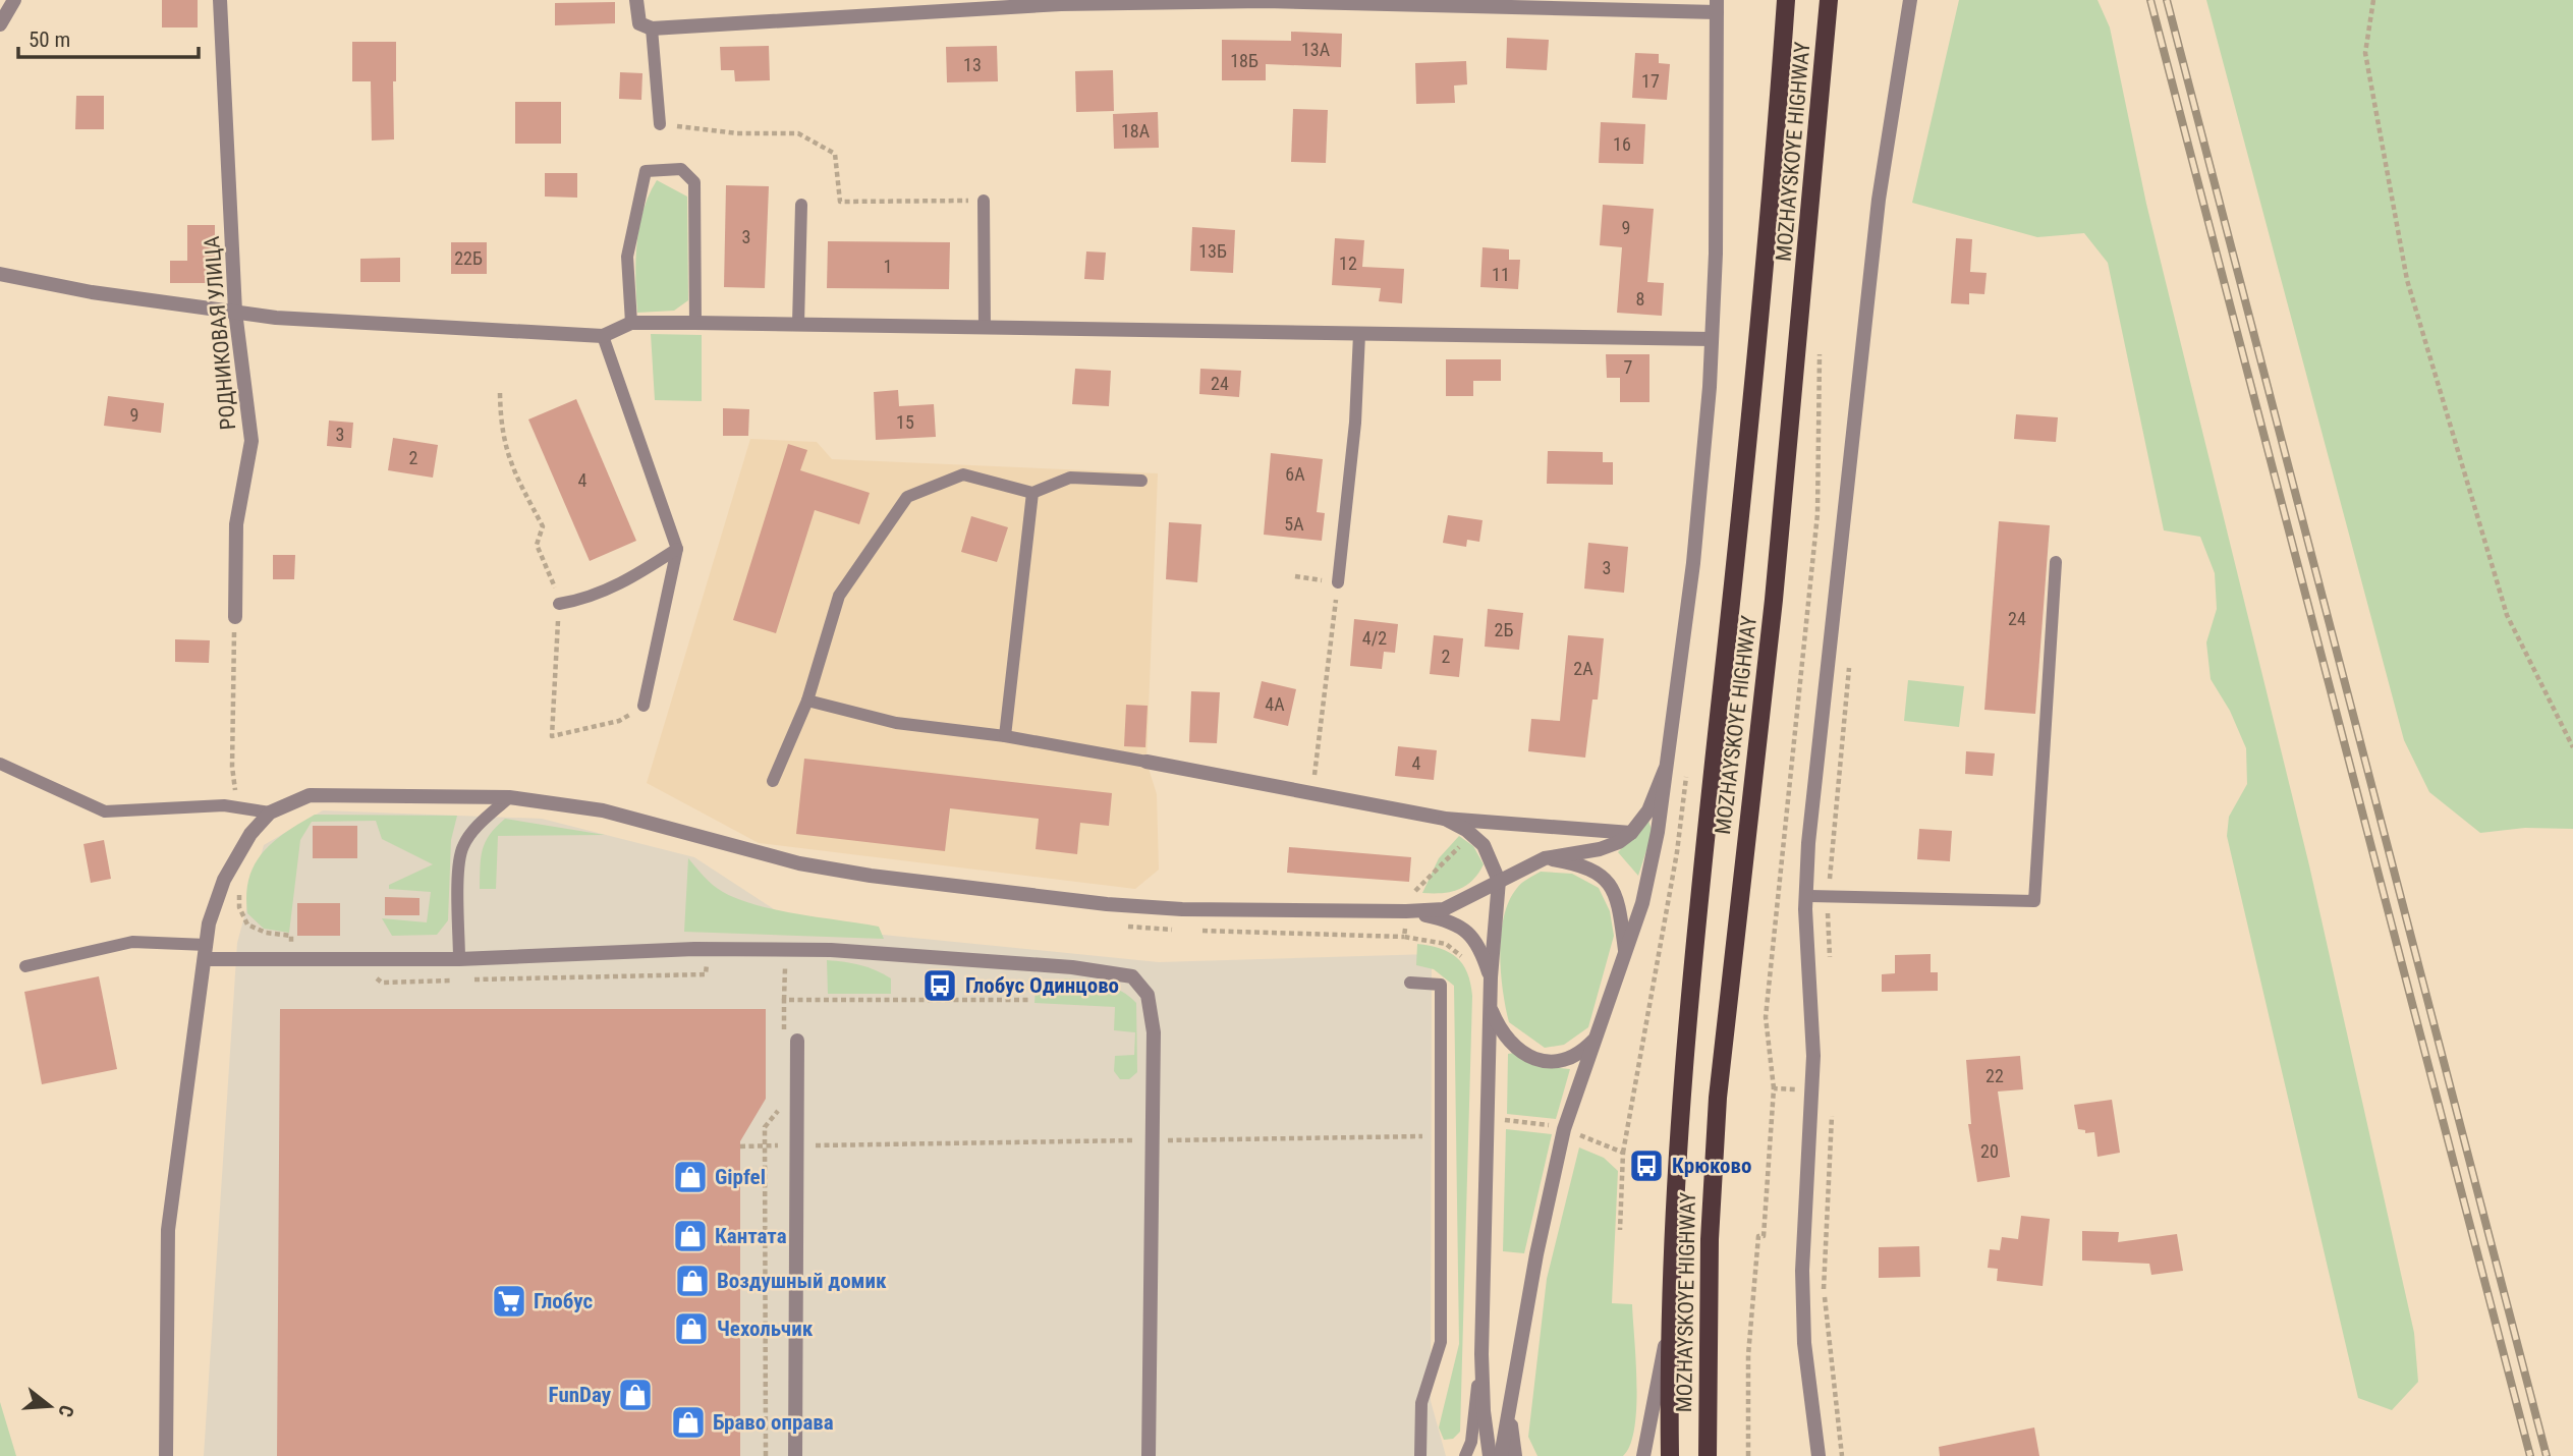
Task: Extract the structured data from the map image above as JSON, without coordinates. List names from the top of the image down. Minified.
{"streets":{"main road":["MOZHAYSKOYE HIGHWAY"],"street":["РОДНИКОВАЯ УЛИЦА"]},"places":{"bus stop":["Глобус Одинцово","Крюково"],"shop":["Gipfel","Кантата","Воздушный домик","Чехольчик","FunDay","Браво оправа"],"supermarket":["Глобус"]},"house_numbers":["13А","18Б","13","17","18А","16","9","3","13Б","22Б","12","1","11","8","7","24","9","15","3","2","6А","4","5А","3","24","2Б","4/2","2","2А","4А","4","22","20"],"scale_bar":"50 m","north":"right"}
